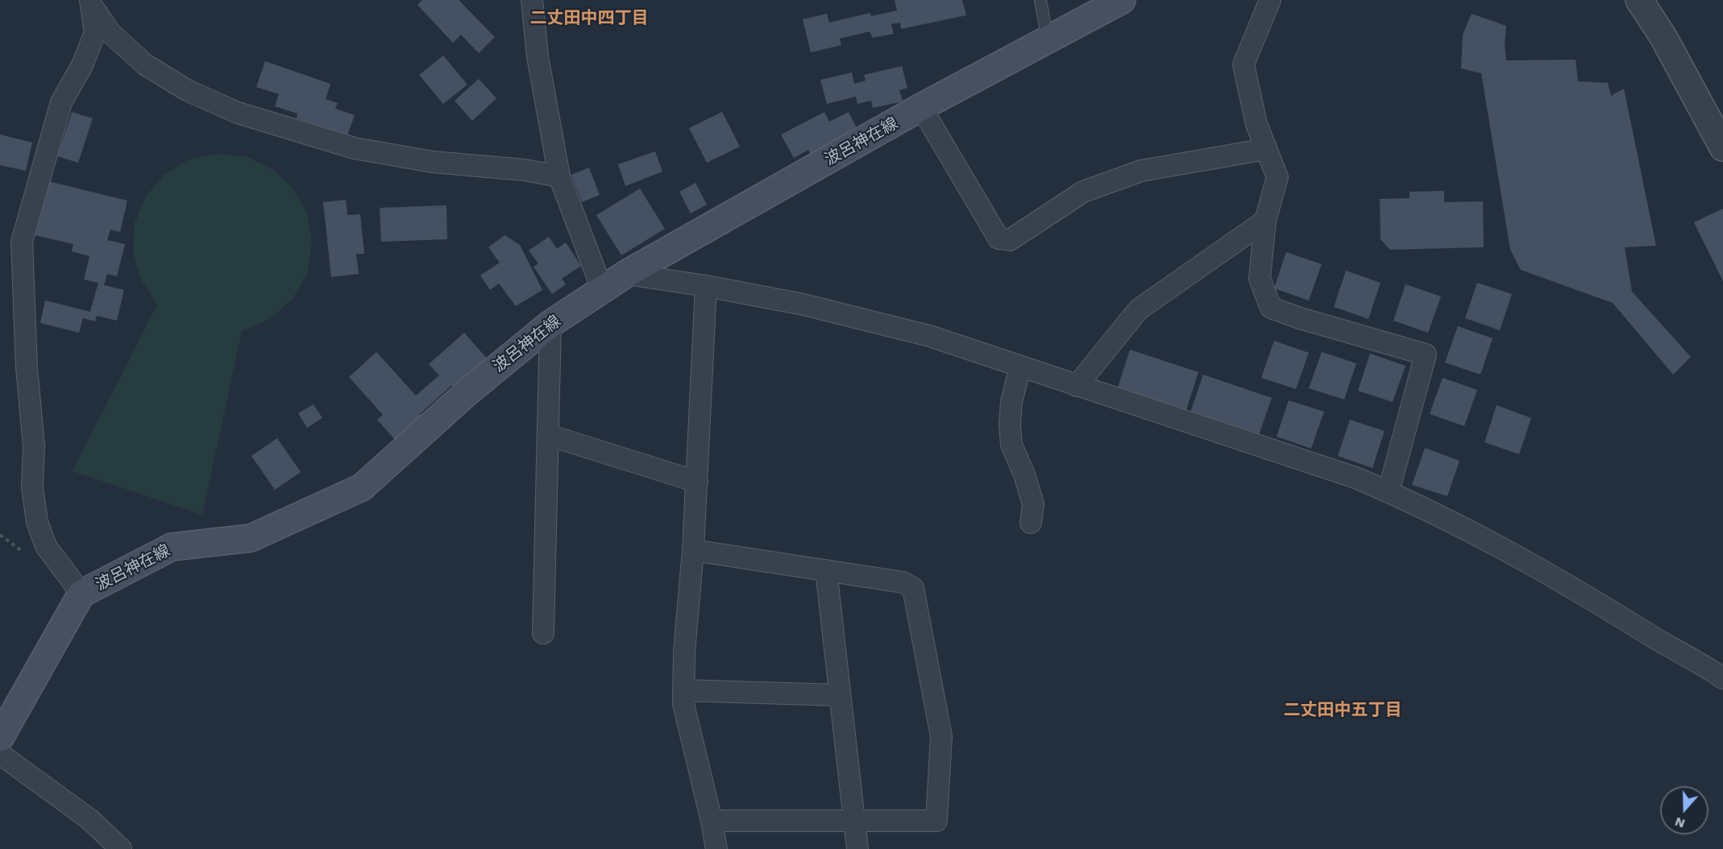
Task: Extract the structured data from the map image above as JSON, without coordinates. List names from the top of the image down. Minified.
{"streets":{"main road":["波呂神在線"]},"districts":["二丈田中四丁目","二丈田中五丁目"],"north":"bottom"}
